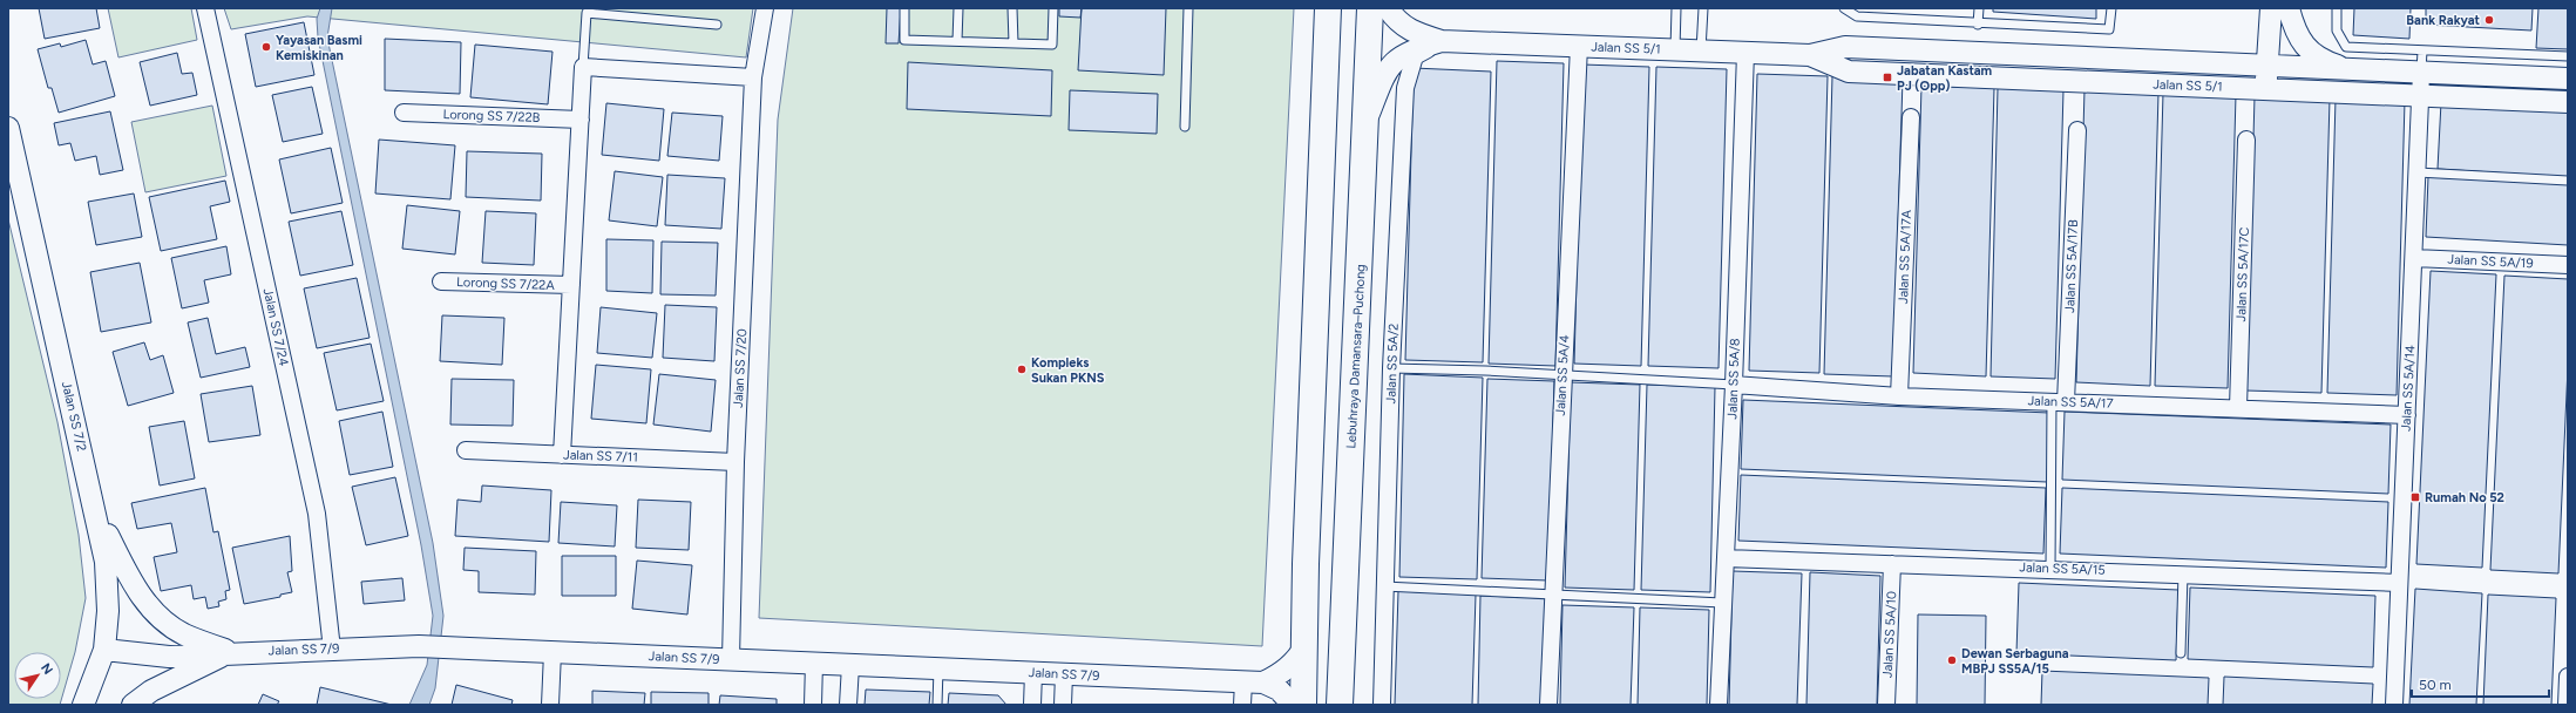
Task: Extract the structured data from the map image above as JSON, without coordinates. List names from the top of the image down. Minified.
{"streets":{"highway":["Lebuhraya Damansara–Puchong"],"street":["Jalan SS 5/1","Lorong SS 7/22B","Jalan SS 5A/17A","Jalan SS 5A/19","Jalan SS 5A/17B","Jalan SS 5A/17C","Lorong SS 7/22A","Jalan SS 7/24","Jalan SS 5A/2","Jalan SS 7/20","Jalan SS 5A/4","Jalan SS 5A/8","Jalan SS 5A/14","Jalan SS 5A/17","Jalan SS 7/2","Jalan SS 7/11","Jalan SS 5A/15","Jalan SS 5A/10","Jalan SS 7/9"]},"crossings":[["Jalan SS 5/1","Lebuhraya Damansara–Puchong"],["Jalan SS 5/1","Jalan SS 5A/2"],["Jalan SS 5/1","Jalan SS 5A/4"],["Jalan SS 5/1","Jalan SS 5A/8"],["Jalan SS 5/1","Jalan SS 5A/14"],["Jalan SS 5A/17A","Jalan SS 5A/17"],["Jalan SS 5A/19","Jalan SS 5A/14"],["Jalan SS 5A/17B","Jalan SS 5A/17"],["Jalan SS 5A/17C","Jalan SS 5A/17"],["Jalan SS 7/24","Jalan SS 7/9"],["Jalan SS 7/20","Jalan SS 7/11"],["Jalan SS 7/20","Jalan SS 7/9"],["Jalan SS 5A/8","Jalan SS 5A/17"],["Jalan SS 5A/8","Jalan SS 5A/15"],["Jalan SS 5A/14","Jalan SS 5A/17"],["Jalan SS 5A/14","Jalan SS 5A/15"],["Jalan SS 7/2","Jalan SS 7/9"],["Jalan SS 5A/15","Jalan SS 5A/10"]],"places":{"other":["Bank Rakyat","Yayasan Basmi Kemiskinan","Kompleks Sukan PKNS","Dewan Serbaguna MBPJ SS5A/15"],"transit":["Jabatan Kastam PJ (Opp)","Rumah No 52"]},"scale_bar":"50 m","north":"top right"}
